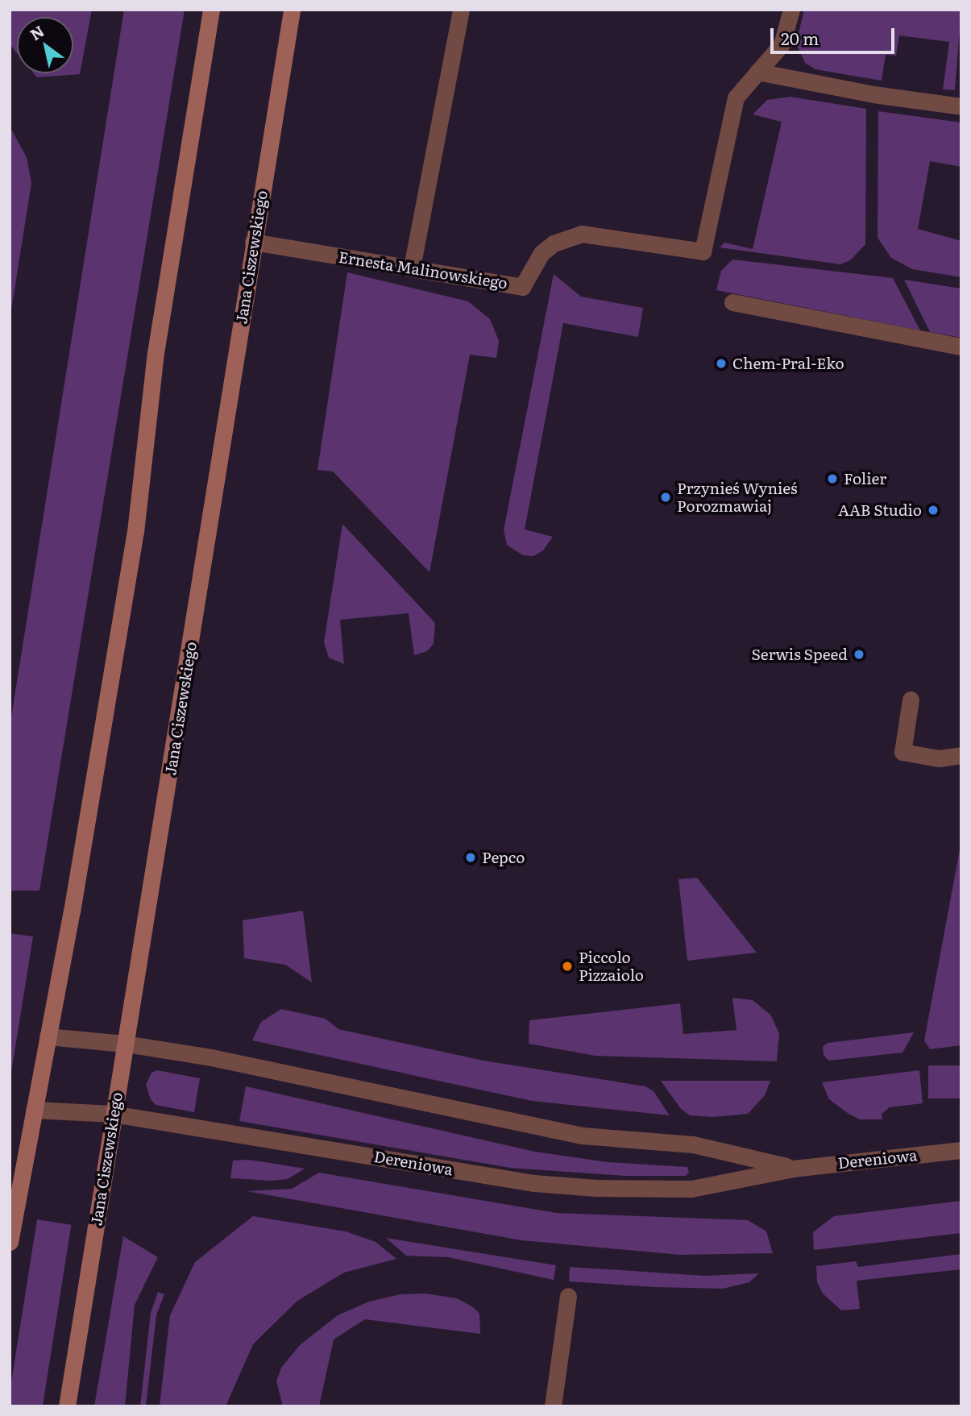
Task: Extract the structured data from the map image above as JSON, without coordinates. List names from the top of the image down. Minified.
{"streets":{"street":["Jana Ciszewskiego","Ernesta Malinowskiego","Dereniowa"]},"crossings":[["Jana Ciszewskiego","Ernesta Malinowskiego"],["Jana Ciszewskiego","Dereniowa"]],"places":["Chem-Pral-Eko","Folier","Przynieś Wynieś Porozmawiaj","AAB Studio","Serwis Speed","Pepco","Piccolo Pizzaiolo"],"scale_bar":"20 m","north":"top left"}
